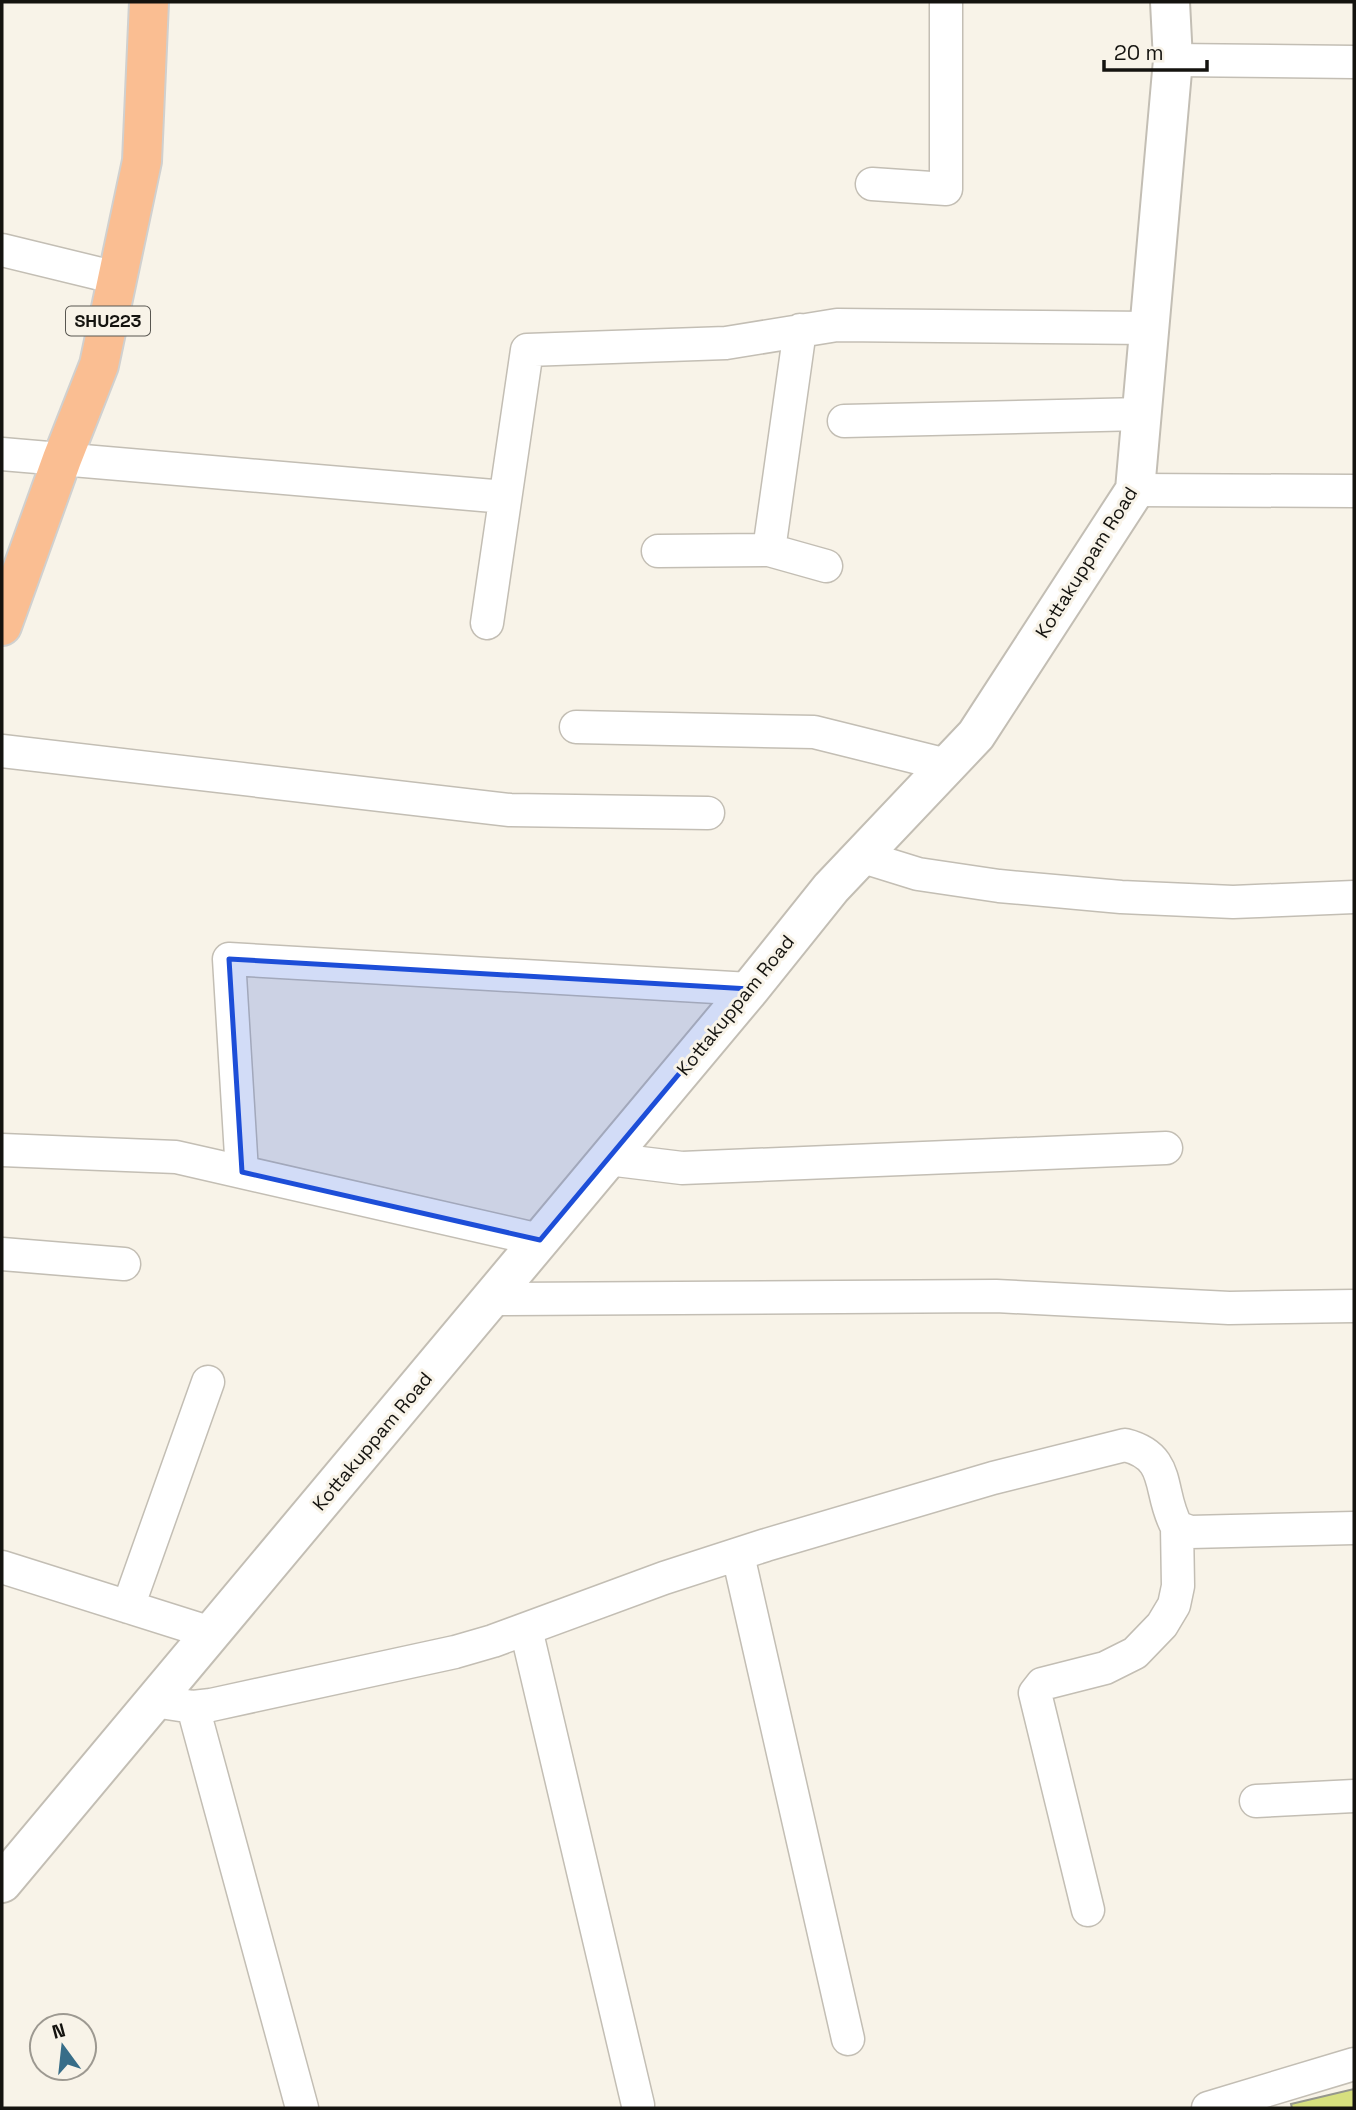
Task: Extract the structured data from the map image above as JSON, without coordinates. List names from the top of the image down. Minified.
{"streets":{"main road":["SHU223"],"street":["Kottakuppam Road"]},"scale_bar":"20 m","north":"top"}
